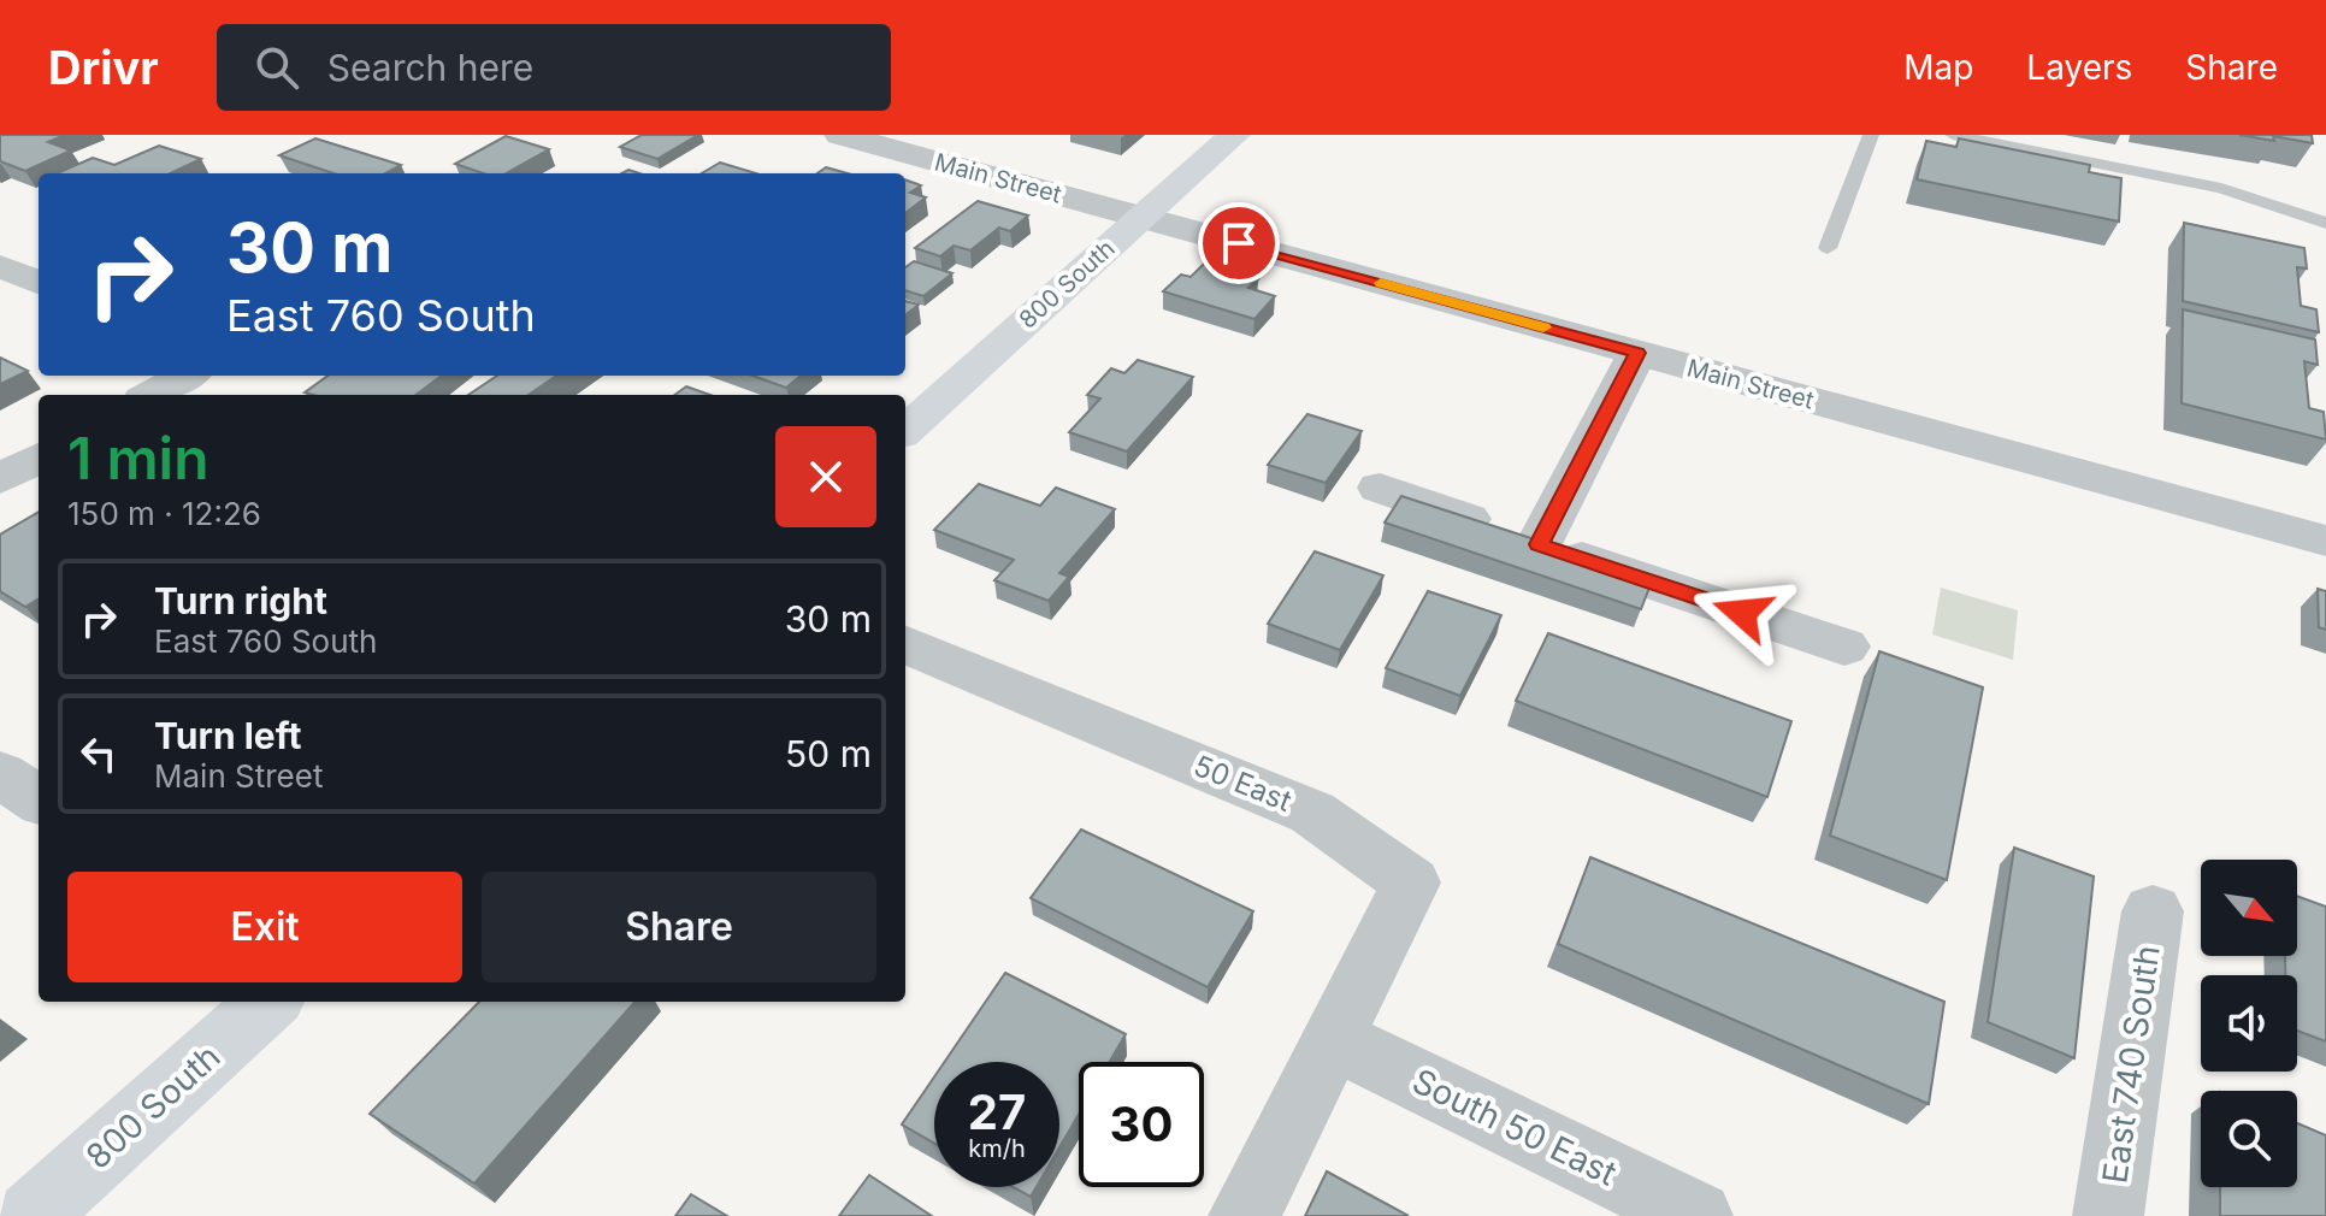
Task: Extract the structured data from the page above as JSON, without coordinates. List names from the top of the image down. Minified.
{"streets":{"main road":["800 South"],"street":["Main Street","50 East","East 740 South","South 50 East"]},"crossings":[["Main Street","800 South"],["50 East","South 50 East"]],"north":"bottom right","page":{"header":"Drivr","search":"Search here","nav":["Map","Layers","Share"],"turn":["30 m","East 760 South"],"heading":["1 min","150 m · 12:26"],"list":[{"name":"Turn right","note":"East 760 South","value":"30 m"},{"name":"Turn left","note":"Main Street","value":"50 m"}],"buttons":["Exit","Share"],"speed":"27 km/h","limit":"30"}}
